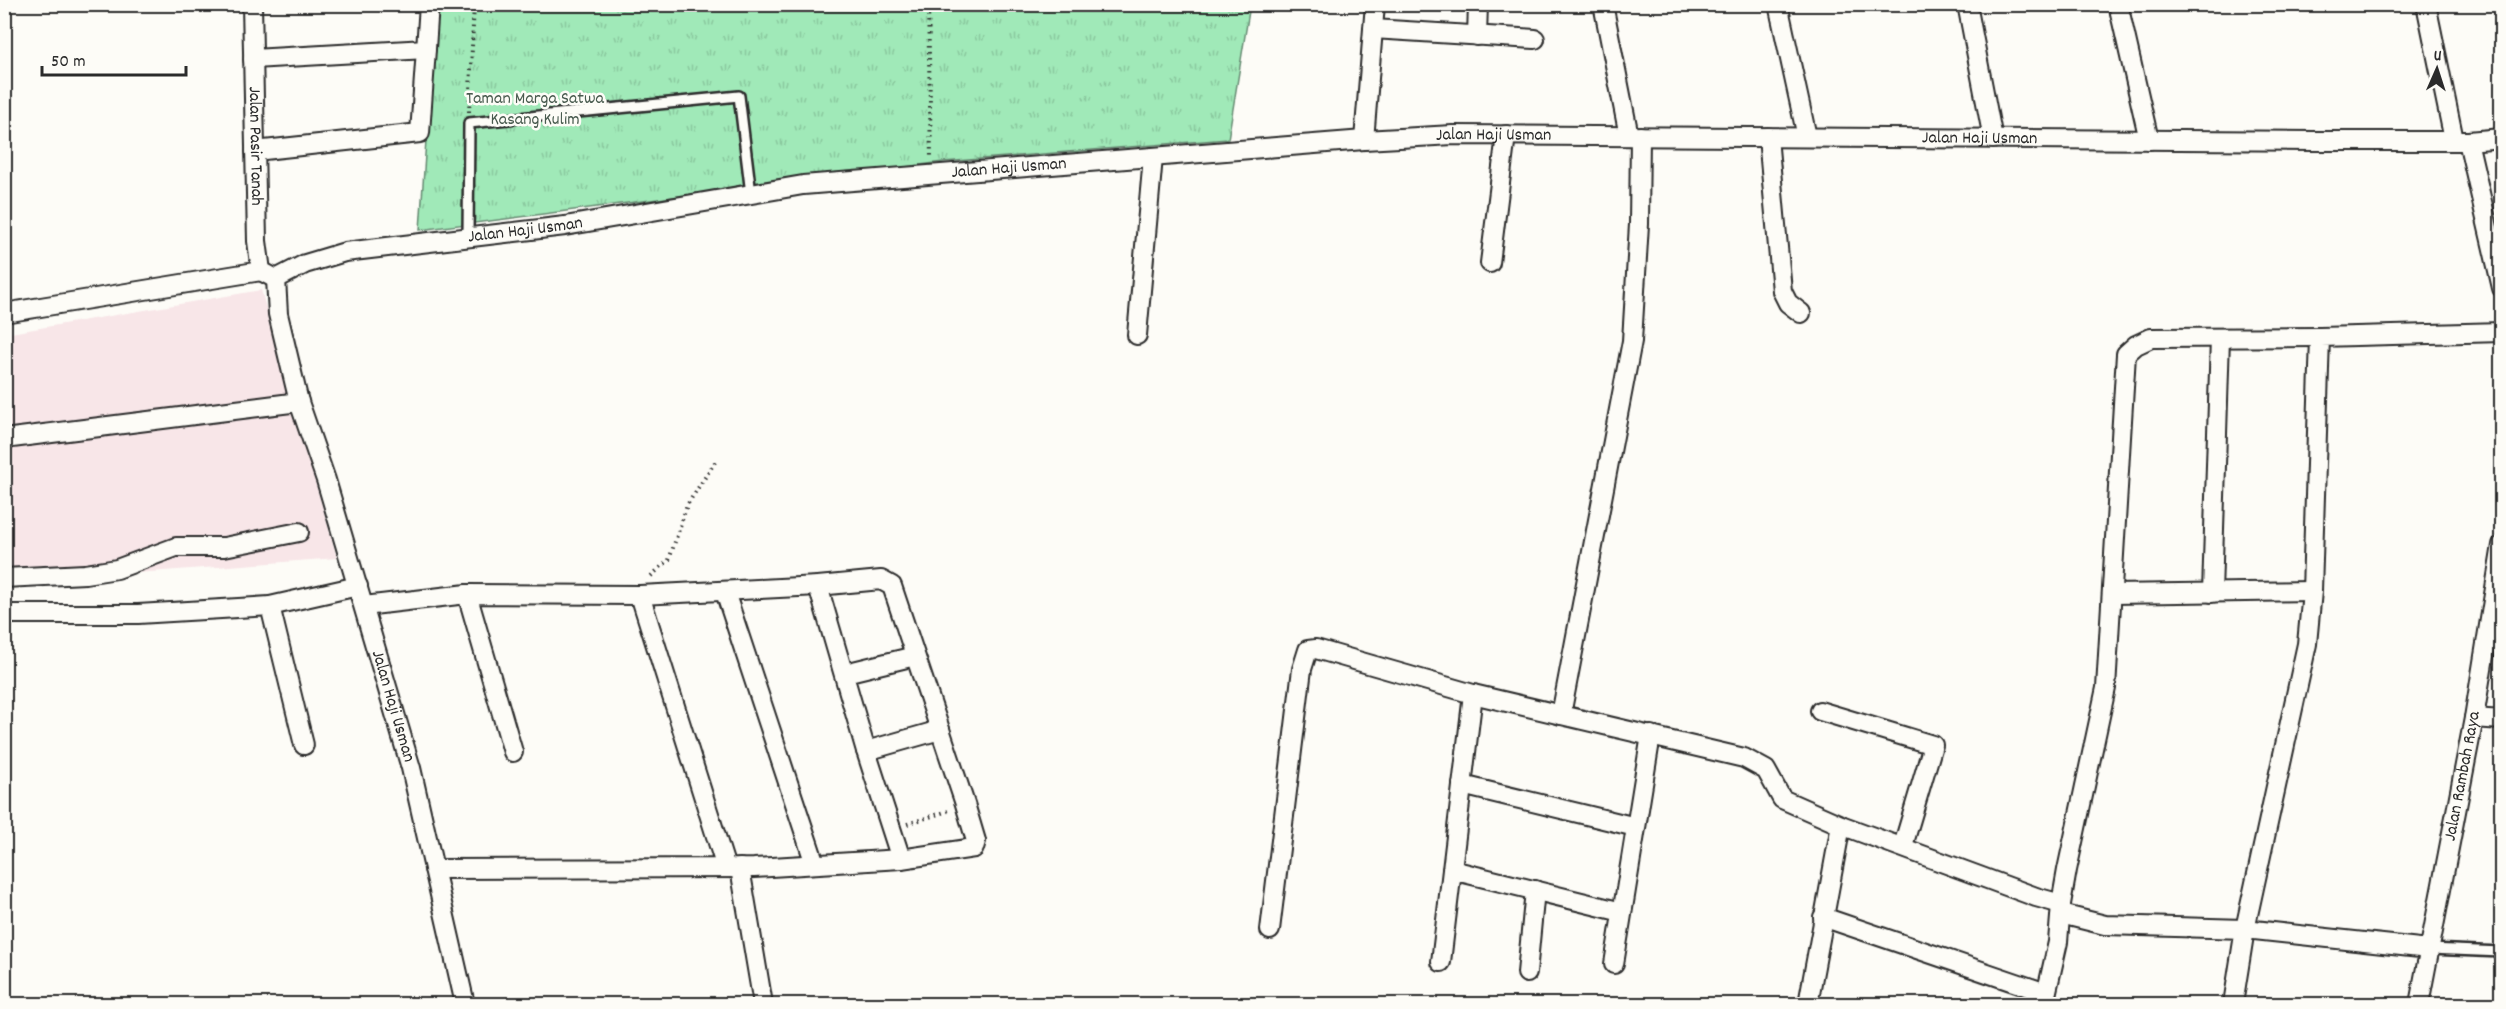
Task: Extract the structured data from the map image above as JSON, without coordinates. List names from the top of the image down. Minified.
{"streets":{"street":["Jalan Haji Usman","Jalan Pasir Tanah","Jalan Rambah Raya"]},"crossings":[["Jalan Haji Usman","Jalan Pasir Tanah"]],"parks":["Taman Marga Satwa Kasang Kulim"],"scale_bar":"50 m","north":"top"}
